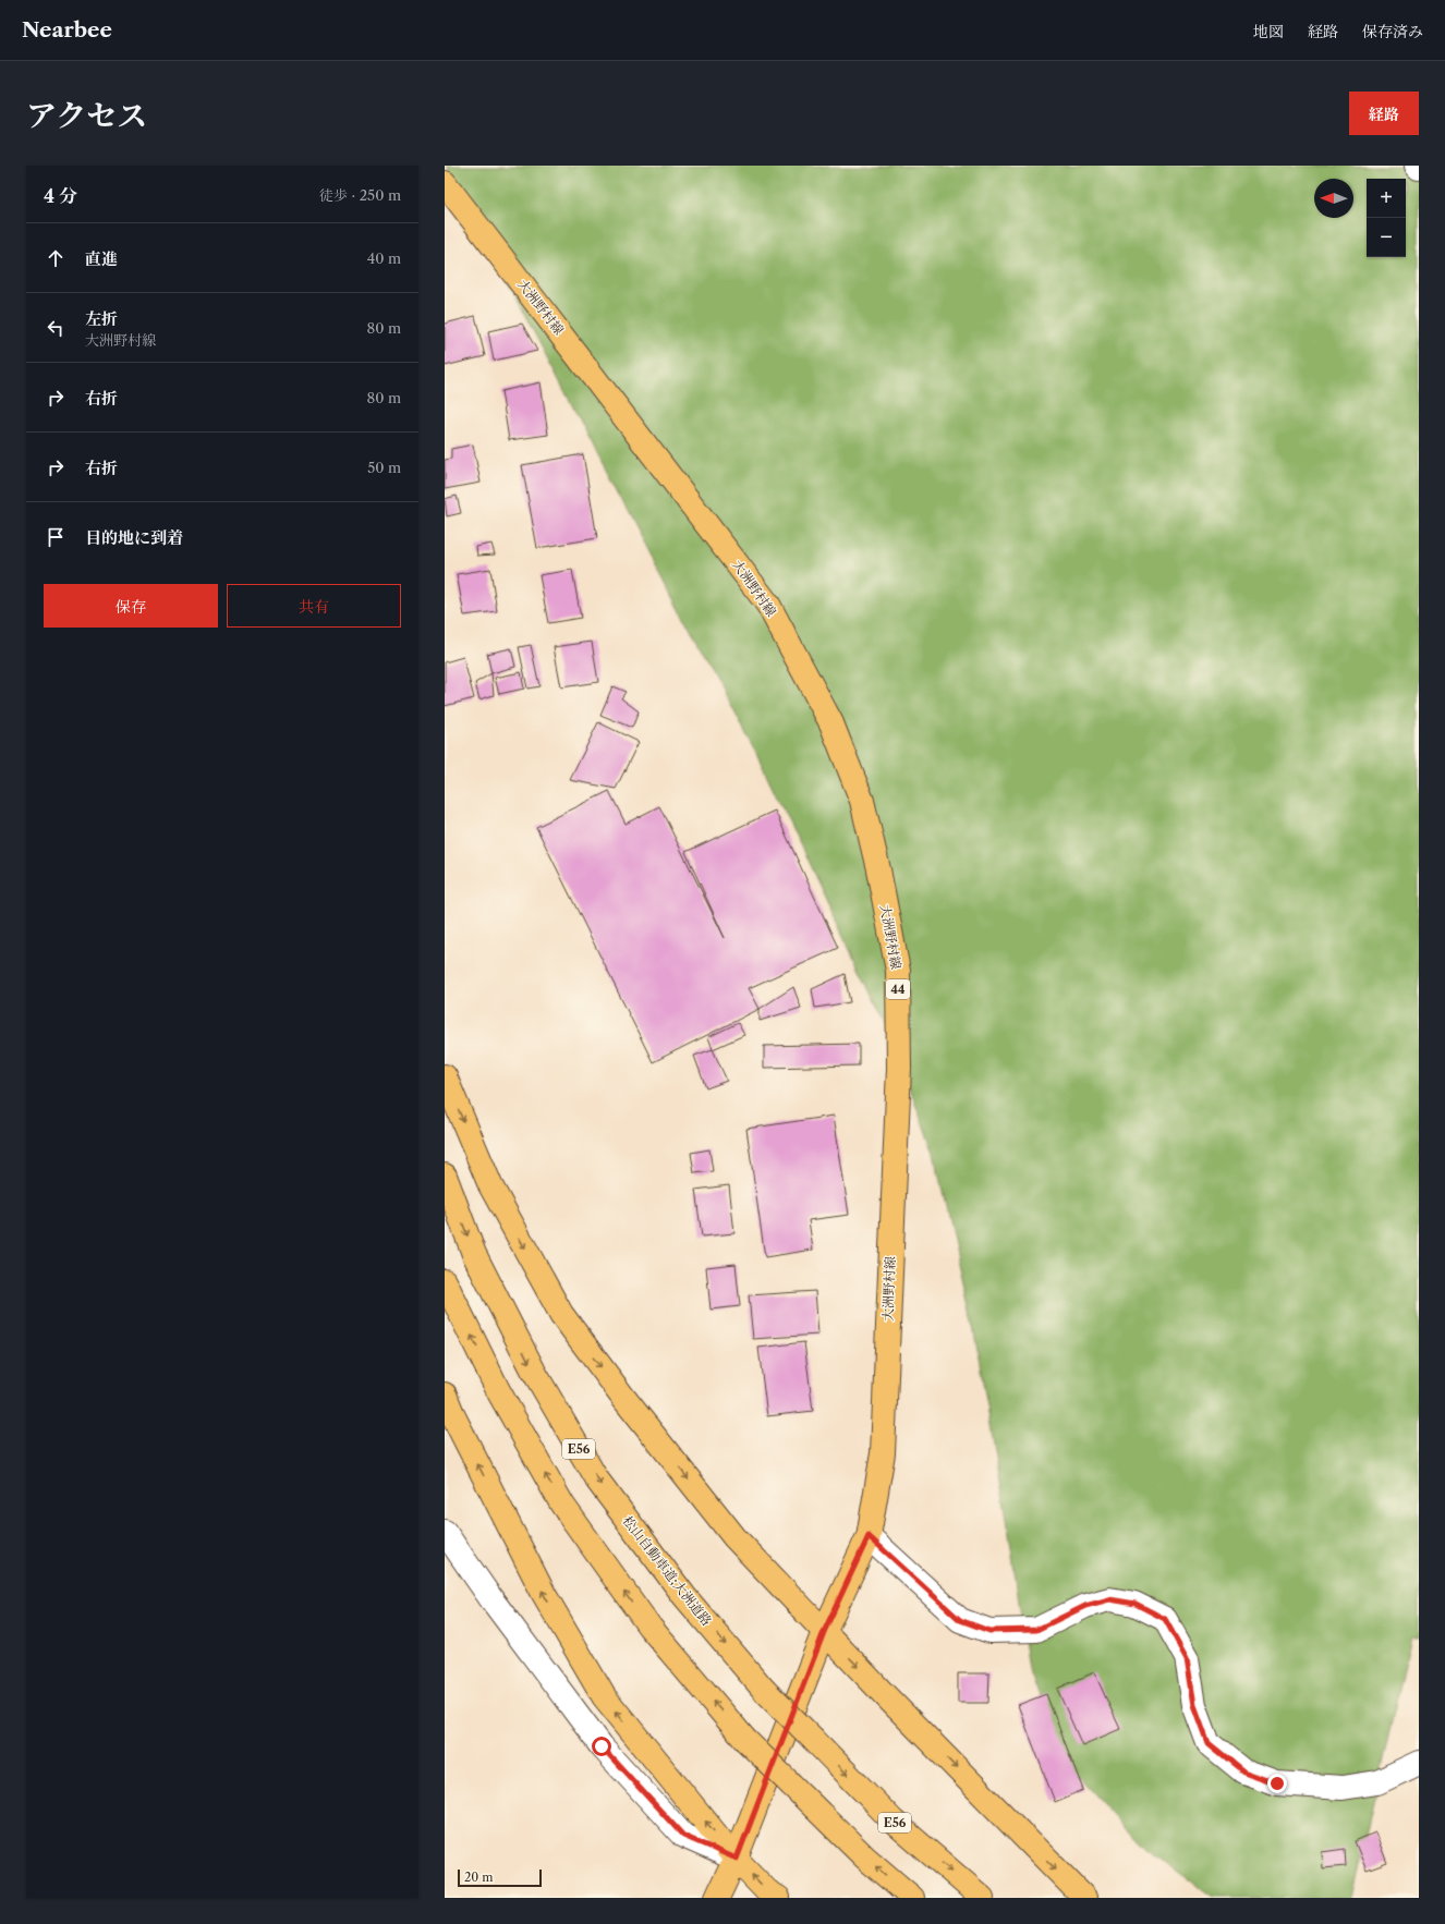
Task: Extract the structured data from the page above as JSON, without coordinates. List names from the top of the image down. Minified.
{"streets":{"main road":["大洲野村線","44","E56","松山自動車道;大洲道路"]},"scale_bar":"20 m","north":"left","page":{"header":"Nearbee","nav":["地図","経路","保存済み"],"title":"アクセス","buttons":["経路",["保存","共有"]],"heading":["4 分","徒歩 · 250 m"],"map_buttons":["+","−"],"list":[["直進","40 m"],["左折","大洲野村線","80 m"],["右折","80 m"],["右折","50 m"],"目的地に到着"],"scale":"20 m"}}
